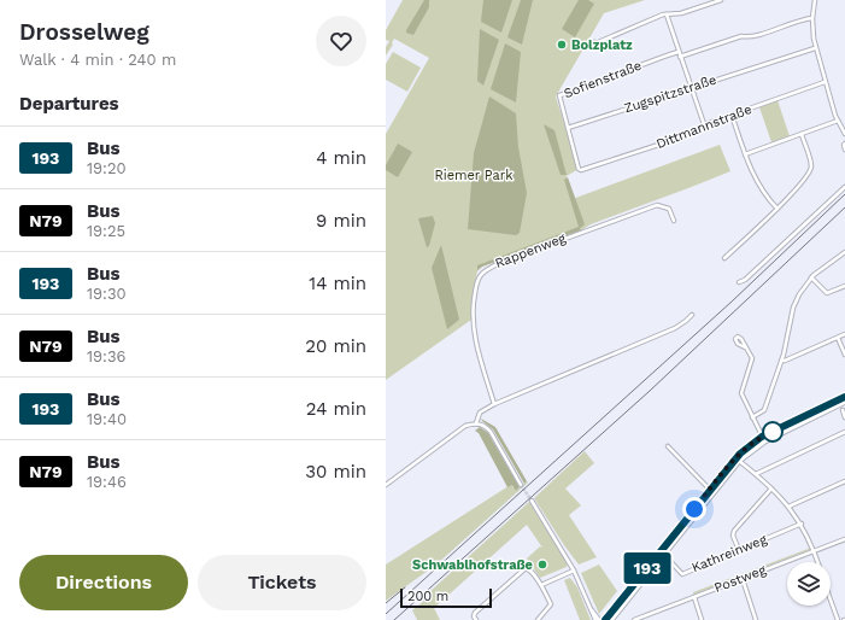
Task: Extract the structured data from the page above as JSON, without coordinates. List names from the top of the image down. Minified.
{"streets":{"street":["Sofienstraße","Zugspitzstraße","Dittmannstraße","Rappenweg","Kathreinweg","Postweg"]},"crossings":[["Sofienstraße","Zugspitzstraße"],["Sofienstraße","Dittmannstraße"],["Zugspitzstraße","Dittmannstraße"]],"parks":["Riemer Park"],"places":["Bolzplatz","Schwablhofstraße"],"lines":["bus line 193"],"scale_bar":"200 m","page":{"heading":[["Drosselweg","Walk · 4 min · 240 m"],"Departures"],"on_map":"193","list":[{"mark":"193","name":"Bus","note":"19:20","value":"4 min"},{"mark":"N79","name":"Bus","note":"19:25","value":"9 min"},{"mark":"193","name":"Bus","note":"19:30","value":"14 min"},{"mark":"N79","name":"Bus","note":"19:36","value":"20 min"},{"mark":"193","name":"Bus","note":"19:40","value":"24 min"},{"mark":"N79","name":"Bus","note":"19:46","value":"30 min"}],"buttons":["Directions","Tickets"],"scale":"200 m"}}
